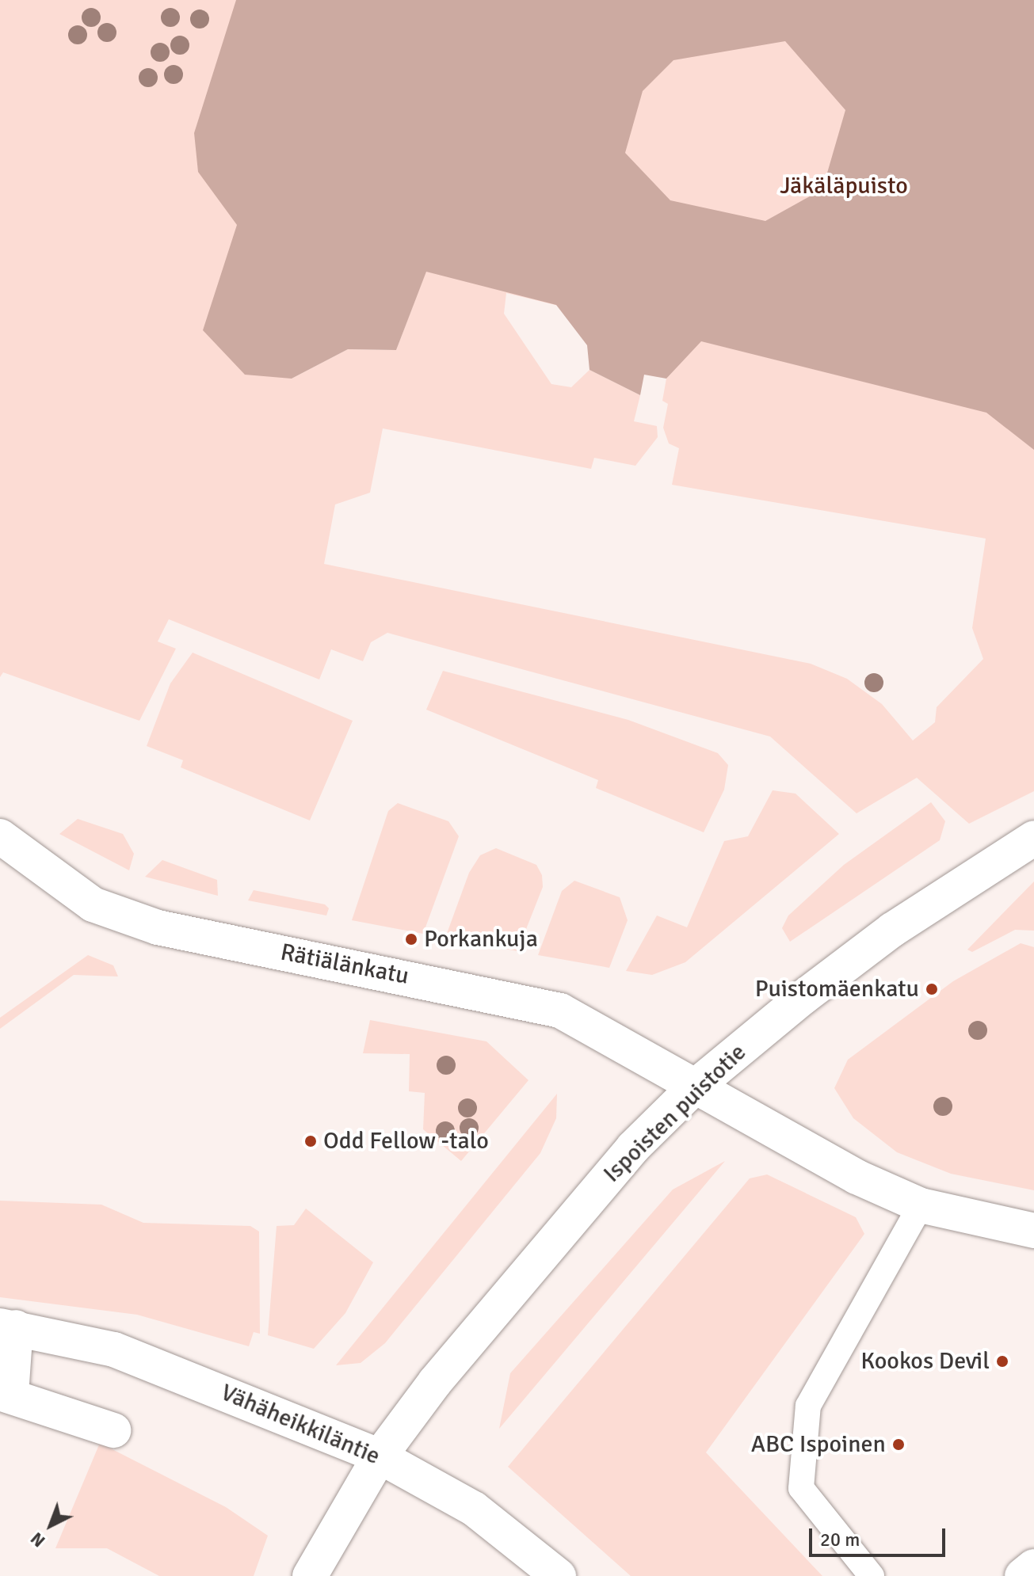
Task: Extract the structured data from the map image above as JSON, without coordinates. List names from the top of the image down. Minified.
{"streets":{"street":["Rätiälänkatu","Ispoisten puistotie","Vähäheikkiläntie"]},"crossings":[["Rätiälänkatu","Ispoisten puistotie"],["Ispoisten puistotie","Vähäheikkiläntie"]],"parks":["Jäkäläpuisto"],"places":["Porkankuja","Puistomäenkatu","Odd Fellow -talo","Kookos Devil","ABC Ispoinen"],"scale_bar":"20 m","north":"bottom left"}
